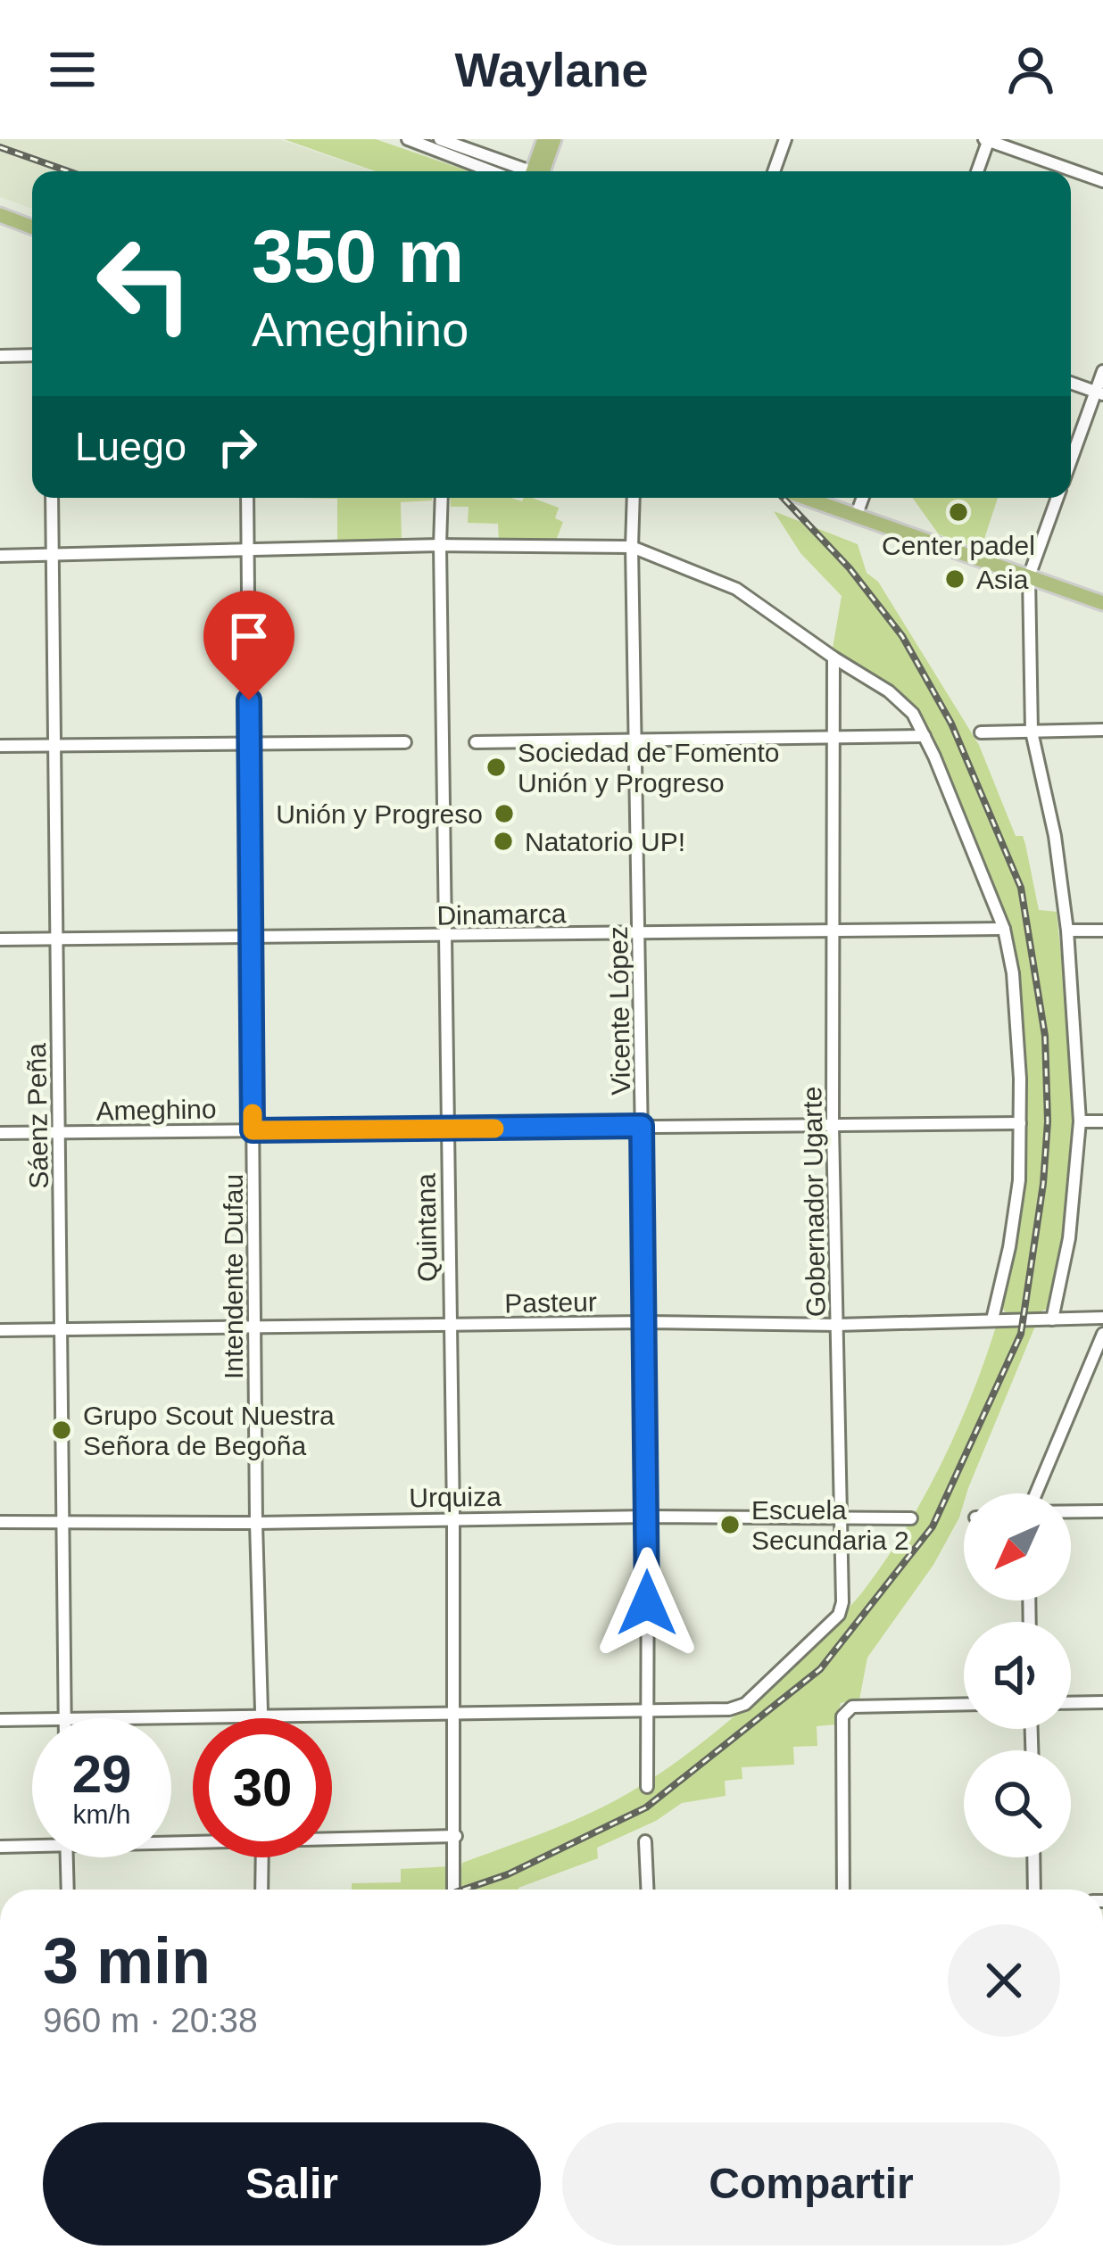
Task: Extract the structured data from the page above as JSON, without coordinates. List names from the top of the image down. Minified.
{"streets":{"street":["Dinamarca","Vicente López","Ameghino","Sáenz Peña","Gobernador Ugarte","Quintana","Intendente Dufau","Pasteur","Urquiza"]},"crossings":[["Dinamarca","Vicente López"],["Dinamarca","Sáenz Peña"],["Dinamarca","Gobernador Ugarte"],["Dinamarca","Quintana"],["Dinamarca","Intendente Dufau"],["Vicente López","Ameghino"],["Vicente López","Gobernador Ugarte"],["Vicente López","Pasteur"],["Vicente López","Urquiza"],["Ameghino","Sáenz Peña"],["Ameghino","Gobernador Ugarte"],["Ameghino","Quintana"],["Ameghino","Intendente Dufau"],["Sáenz Peña","Pasteur"],["Sáenz Peña","Urquiza"],["Gobernador Ugarte","Pasteur"],["Gobernador Ugarte","Urquiza"],["Quintana","Pasteur"],["Quintana","Urquiza"],["Intendente Dufau","Pasteur"],["Intendente Dufau","Urquiza"]],"places":["Center padel","Asia","Sociedad de Fomento Unión y Progreso","Unión y Progreso","Natatorio UP!","Grupo Scout Nuestra Señora de Begoña","Escuela Secundaria 2"],"north":"bottom left","page":{"header":"Waylane","turn":["350 m","Ameghino"],"then":"Luego","speed":"29 km/h","limit":"30","heading":["3 min","960 m · 20:38"],"buttons":["Salir","Compartir"]}}
